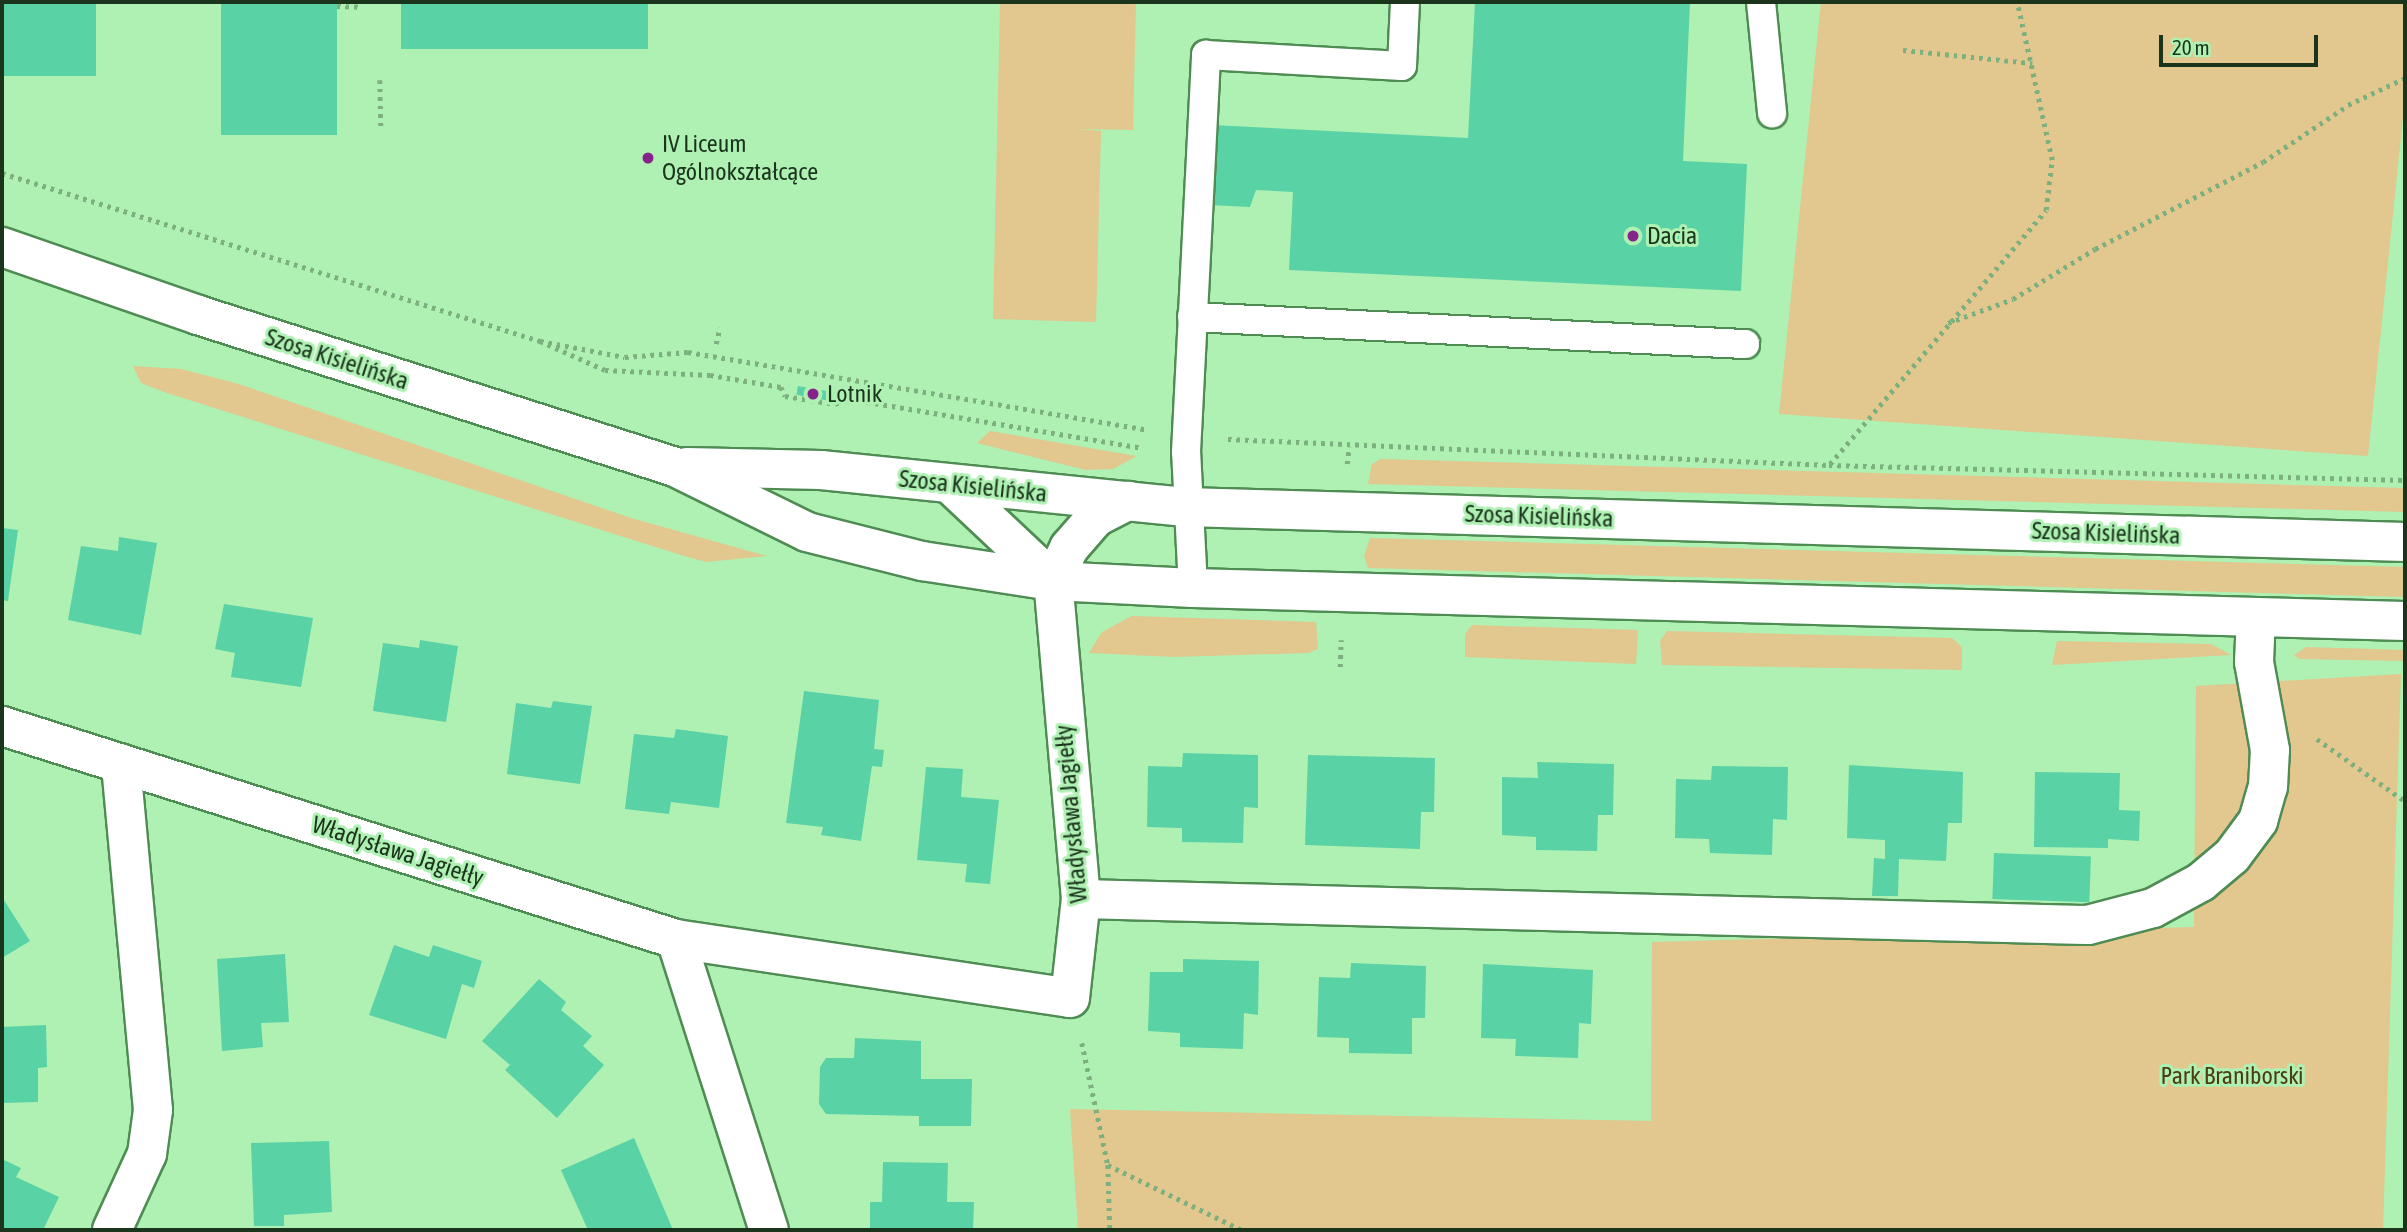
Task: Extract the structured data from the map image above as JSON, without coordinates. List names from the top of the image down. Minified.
{"streets":{"street":["Szosa Kisielińska","Władysława Jagiełły"]},"crossings":[["Szosa Kisielińska","Władysława Jagiełły"]],"parks":["Park Braniborski"],"places":["IV Liceum Ogólnokształcące","Dacia","Lotnik"],"scale_bar":"20 m"}
